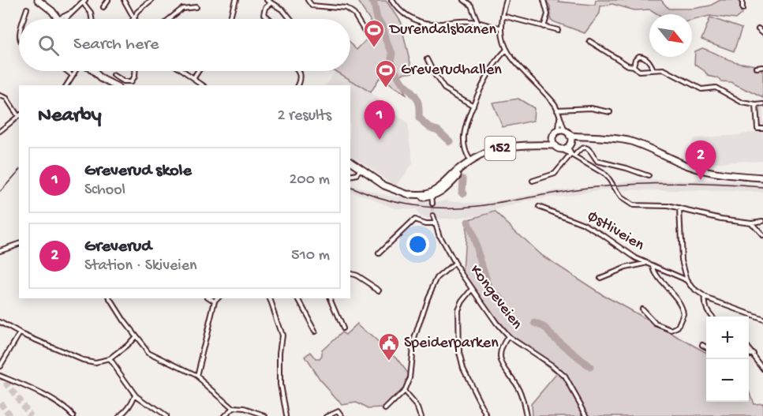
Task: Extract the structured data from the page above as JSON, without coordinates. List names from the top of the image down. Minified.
{"streets":{"main road":["152"],"street":["Østliveien","Kongeveien"]},"places":{"sports":["Durendalsbanen","Greverudhallen"],"public building":["Speiderparken"]},"north":"bottom right","page":{"search":"Search here","heading":["Nearby","2 results"],"pins":["1","2"],"list":[{"mark":"1","name":"Greverud skole","note":"School","value":"200 m"},{"mark":"2","name":"Greverud","note":"Station · Skiveien","value":"510 m"}],"map_buttons":["+","−"]}}
